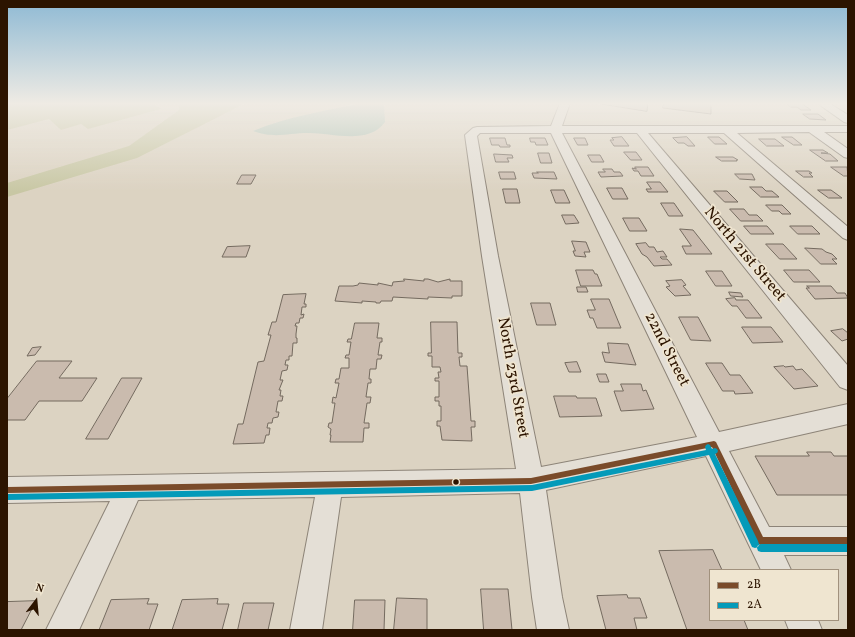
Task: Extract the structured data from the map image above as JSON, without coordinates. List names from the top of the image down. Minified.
{"streets":{"street":["North 21st Street","22nd Street","North 23rd Street"]},"lines":["transit line 2B","transit line 2A"],"legend":["2B","2A"],"north":"top"}
